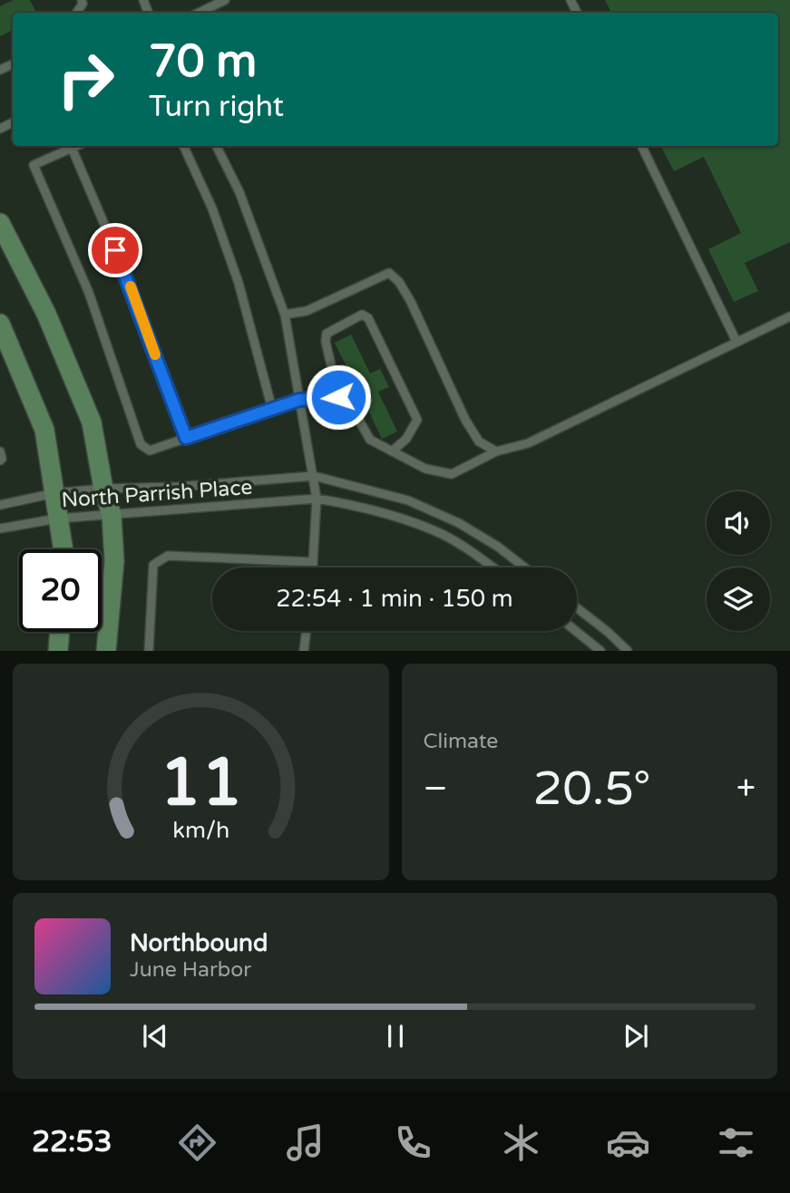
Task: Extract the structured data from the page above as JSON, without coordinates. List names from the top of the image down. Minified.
{"streets":{"lane":["North Parrish Place"]},"page":{"turn":["70 m","Turn right"],"limit":"20","trip":"22:54 · 1 min · 150 m","tile":"Climate","heat":["−","20.5°","+"],"song":["Northbound","June Harbor"],"tabs":"22:53","gauge":["11","km/h"]}}
